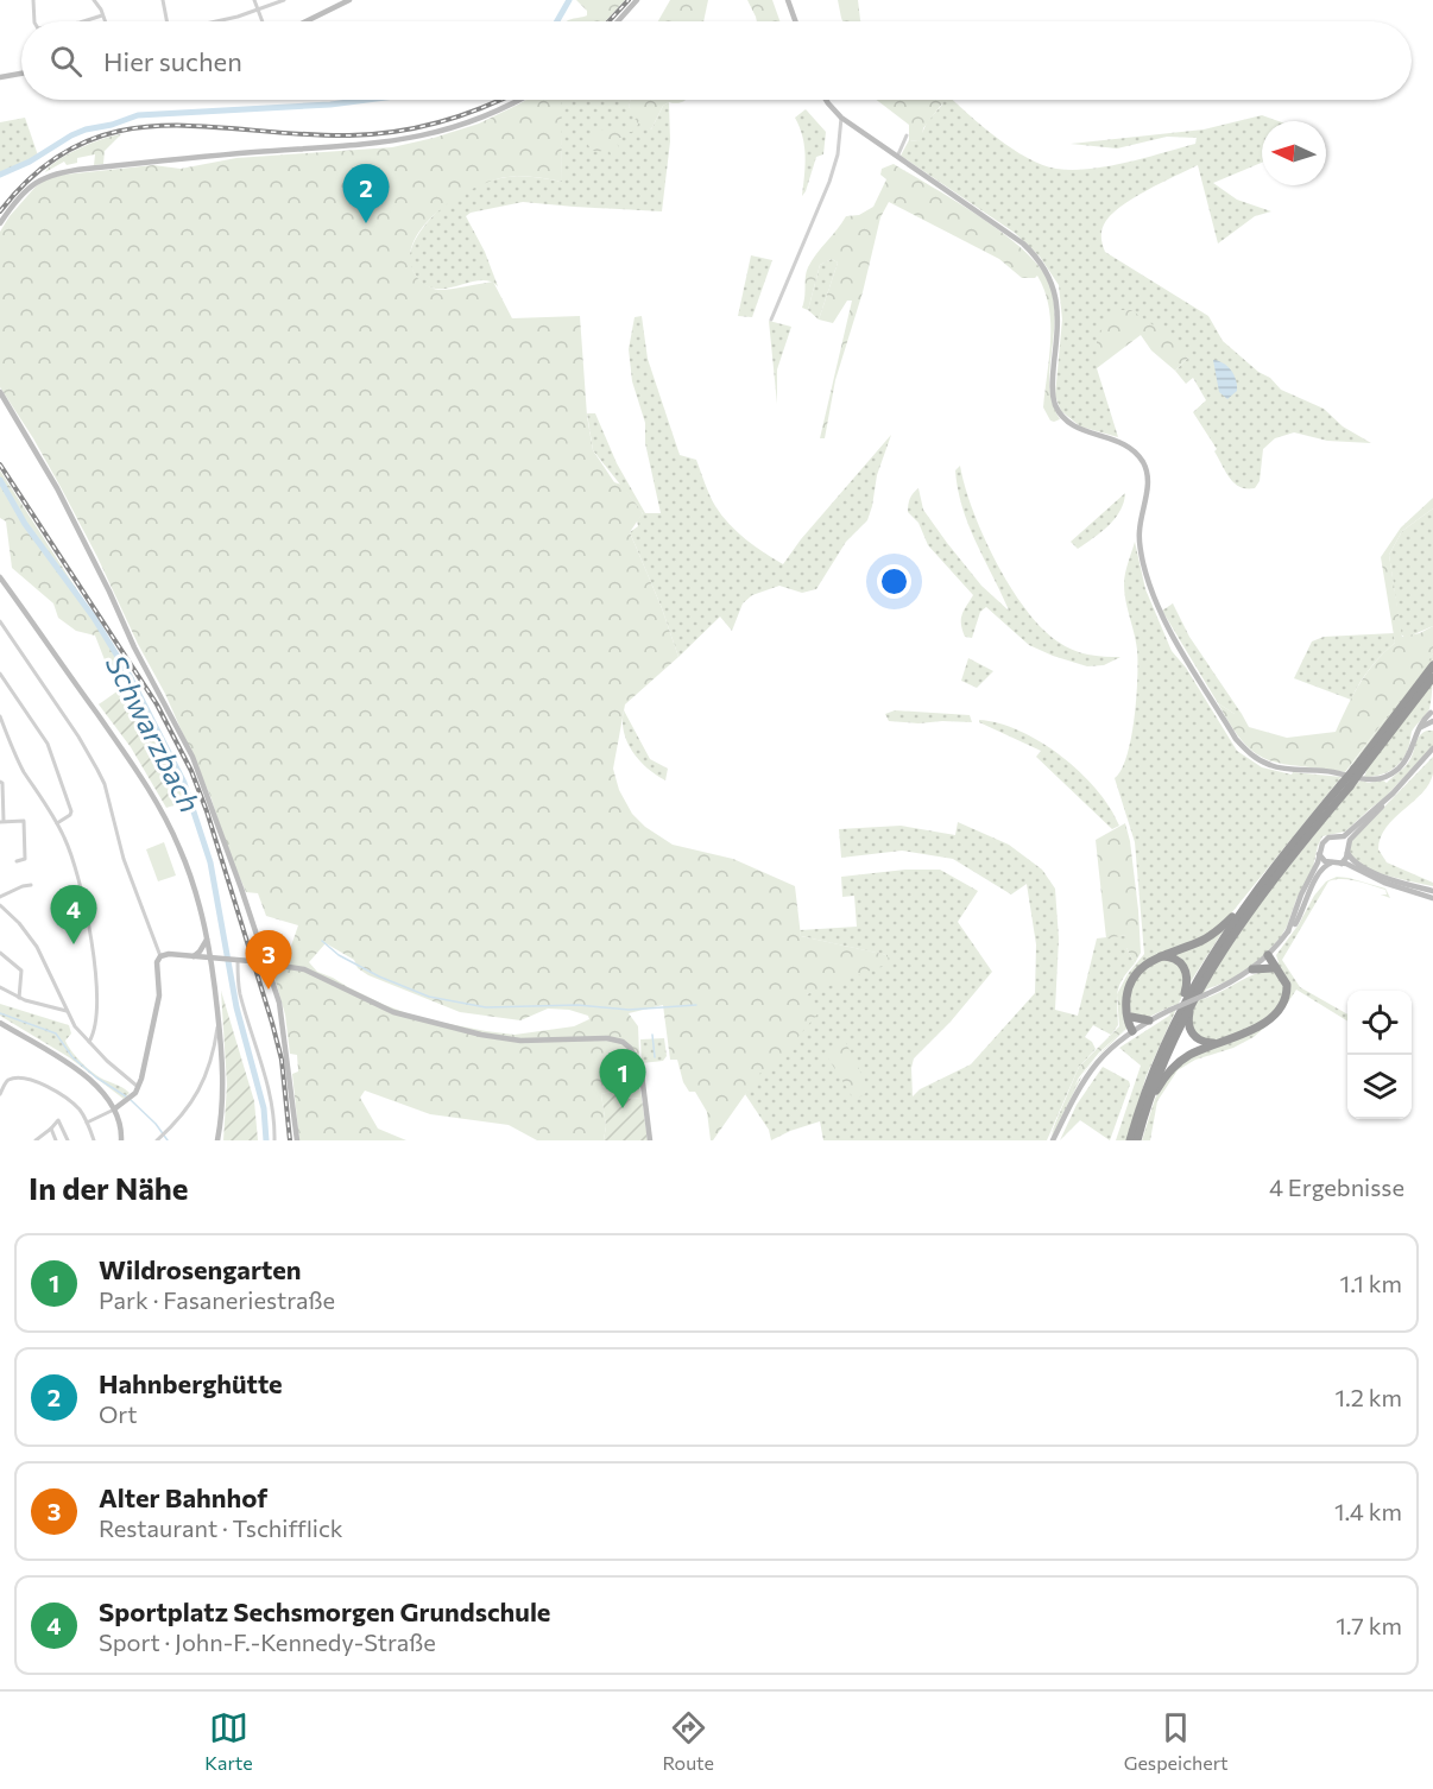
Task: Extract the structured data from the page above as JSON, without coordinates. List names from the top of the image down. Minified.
{"water":["Schwarzbach"],"north":"left","page":{"search":"Hier suchen","pins":["2","4","3","1"],"heading":["In der Nähe","4 Ergebnisse"],"list":[{"mark":"1","name":"Wildrosengarten","note":"Park · Fasaneriestraße","value":"1.1 km"},{"mark":"2","name":"Hahnberghütte","note":"Ort","value":"1.2 km"},{"mark":"3","name":"Alter Bahnhof","note":"Restaurant · Tschifflick","value":"1.4 km"},{"mark":"4","name":"Sportplatz Sechsmorgen Grundschule","note":"Sport · John-F.-Kennedy-Straße","value":"1.7 km"}],"nav":["Karte","Route","Gespeichert"]}}
